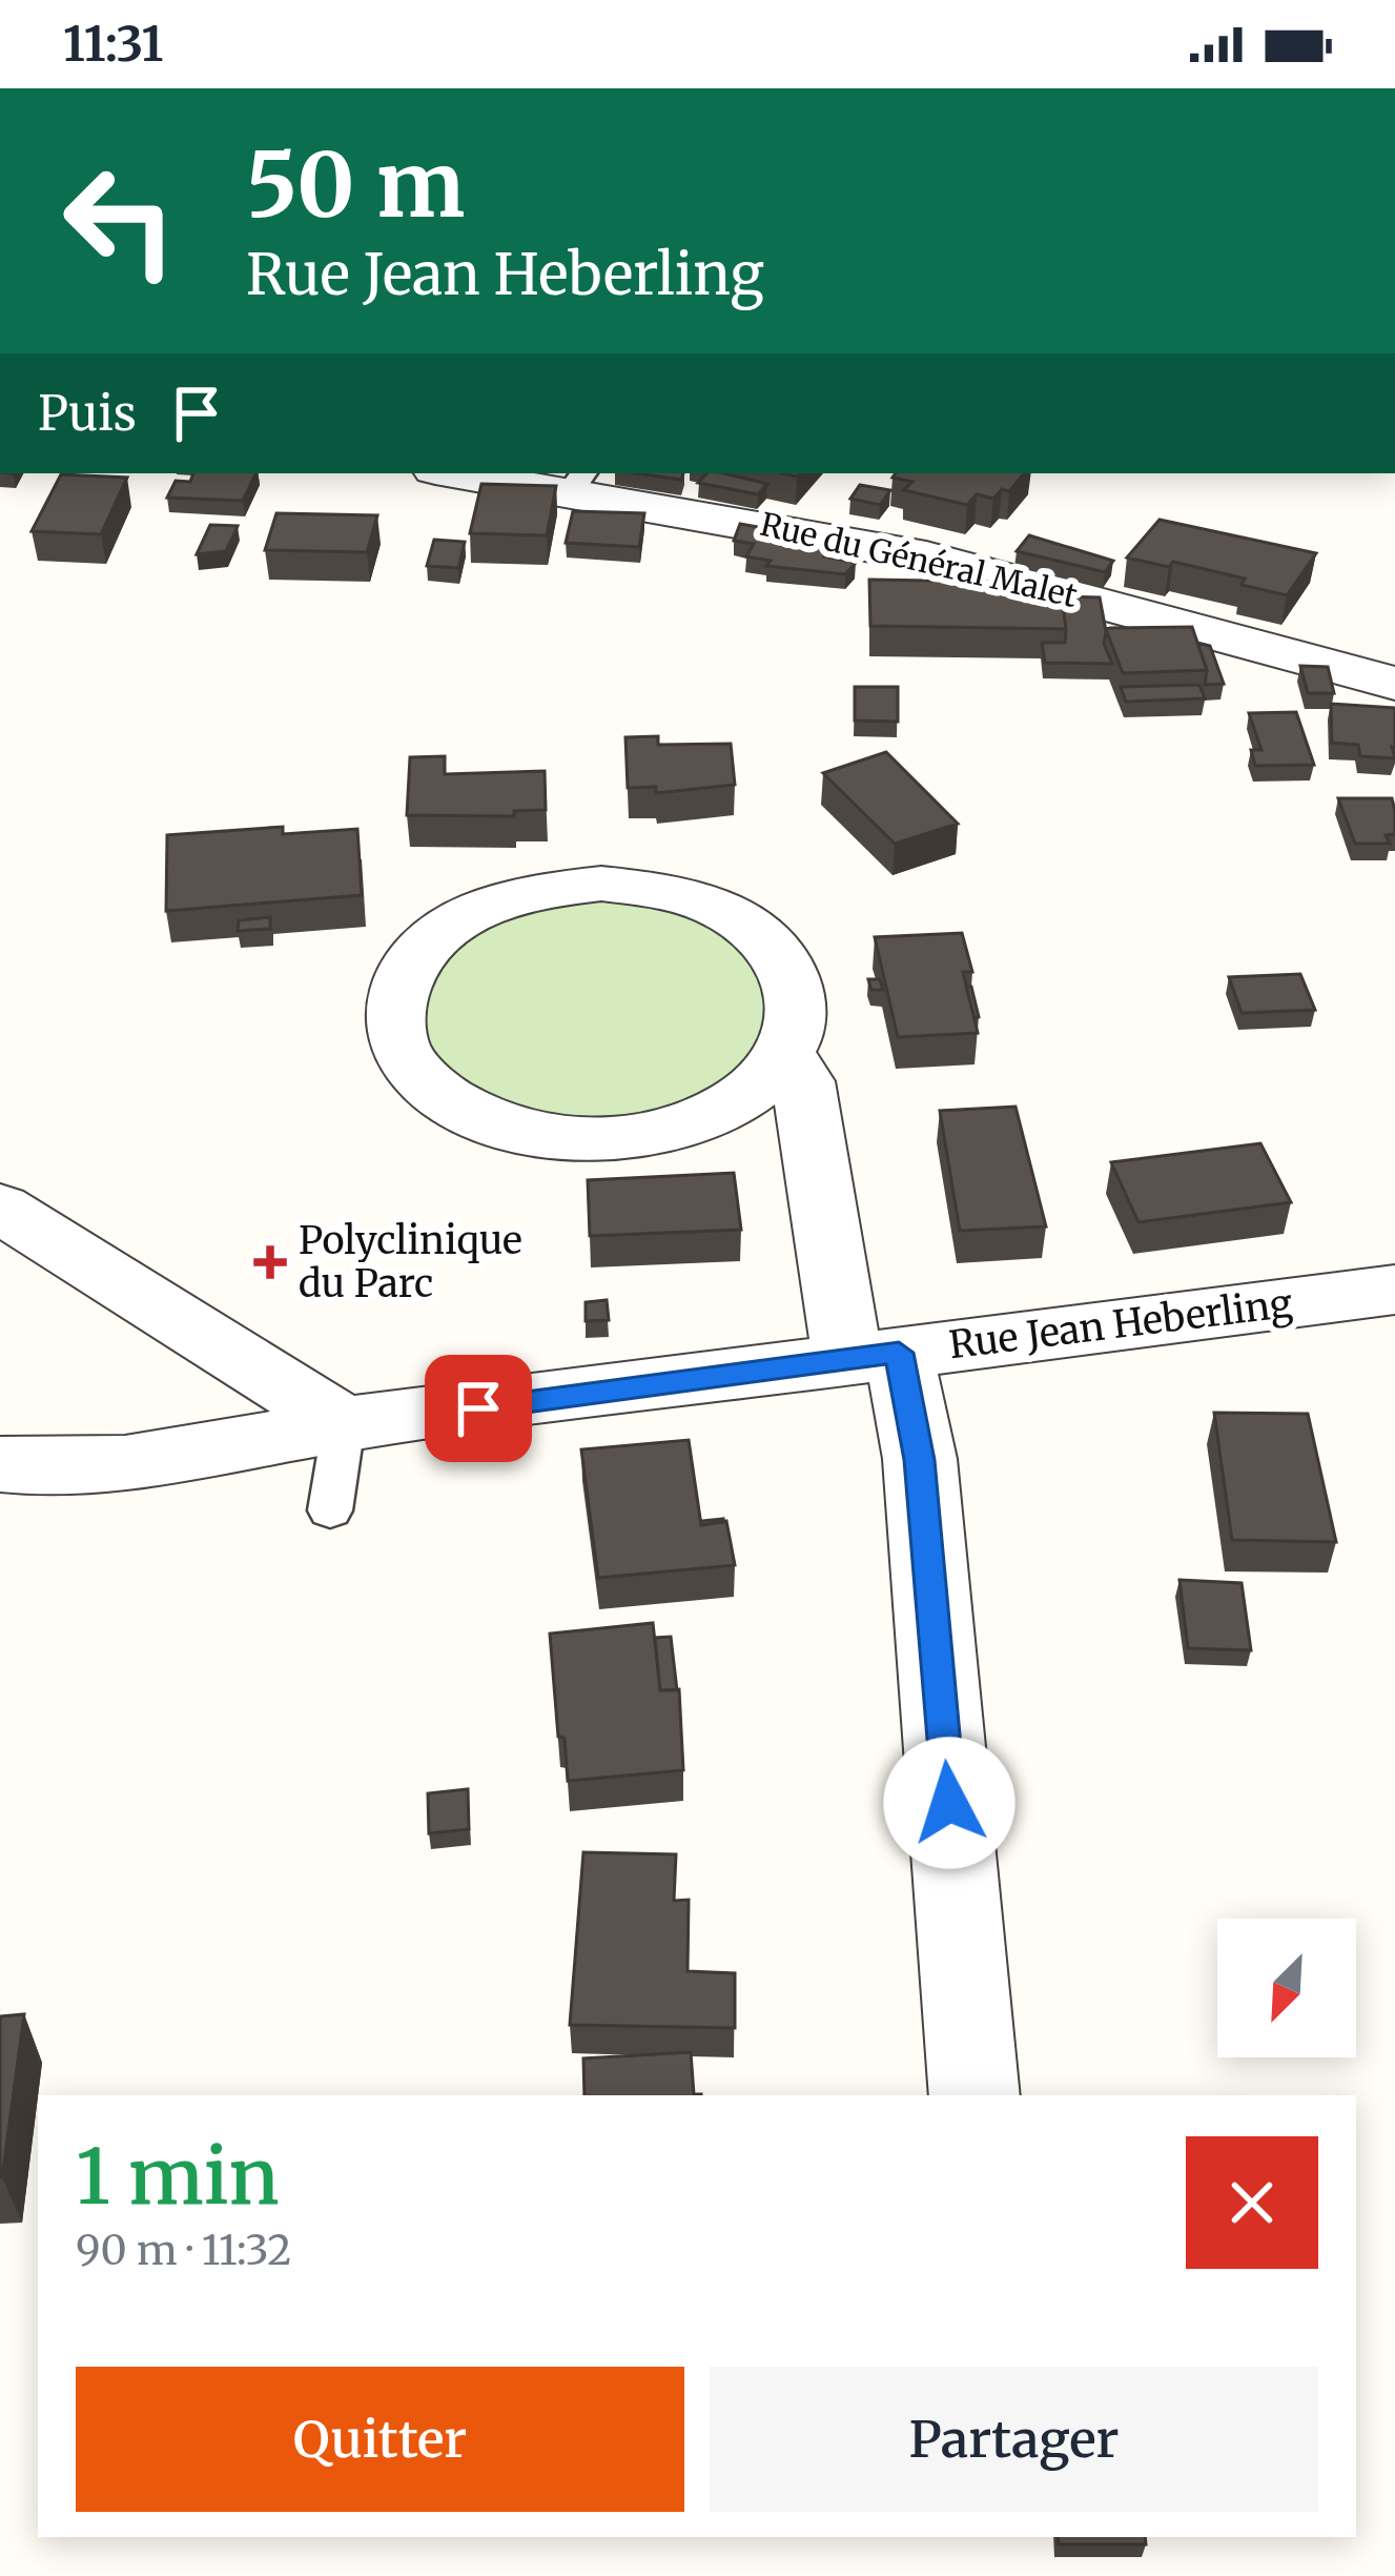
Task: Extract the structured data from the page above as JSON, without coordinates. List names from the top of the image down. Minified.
{"streets":{"street":["Rue du Général Malet","Rue Jean Heberling"]},"places":{"health":["Polyclinique du Parc"]},"north":"bottom left","page":{"status":"11:31","turn":["50 m","Rue Jean Heberling"],"then":"Puis","heading":["1 min","90 m · 11:32"],"buttons":["Quitter","Partager"]}}
